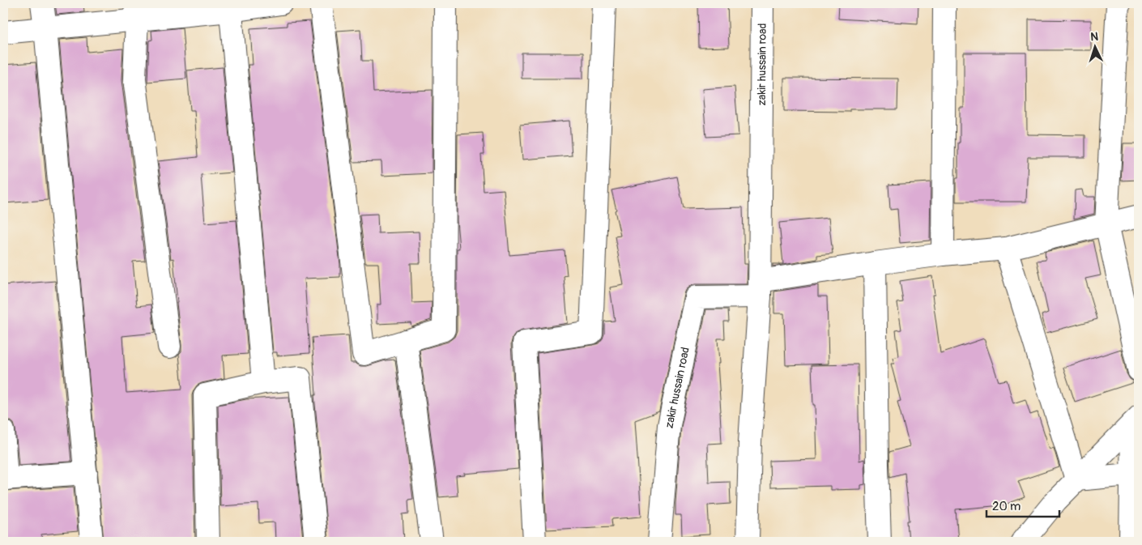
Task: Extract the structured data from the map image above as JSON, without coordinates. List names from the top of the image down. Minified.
{"streets":{"street":["zakir hussain road"]},"scale_bar":"20 m","north":"top"}
